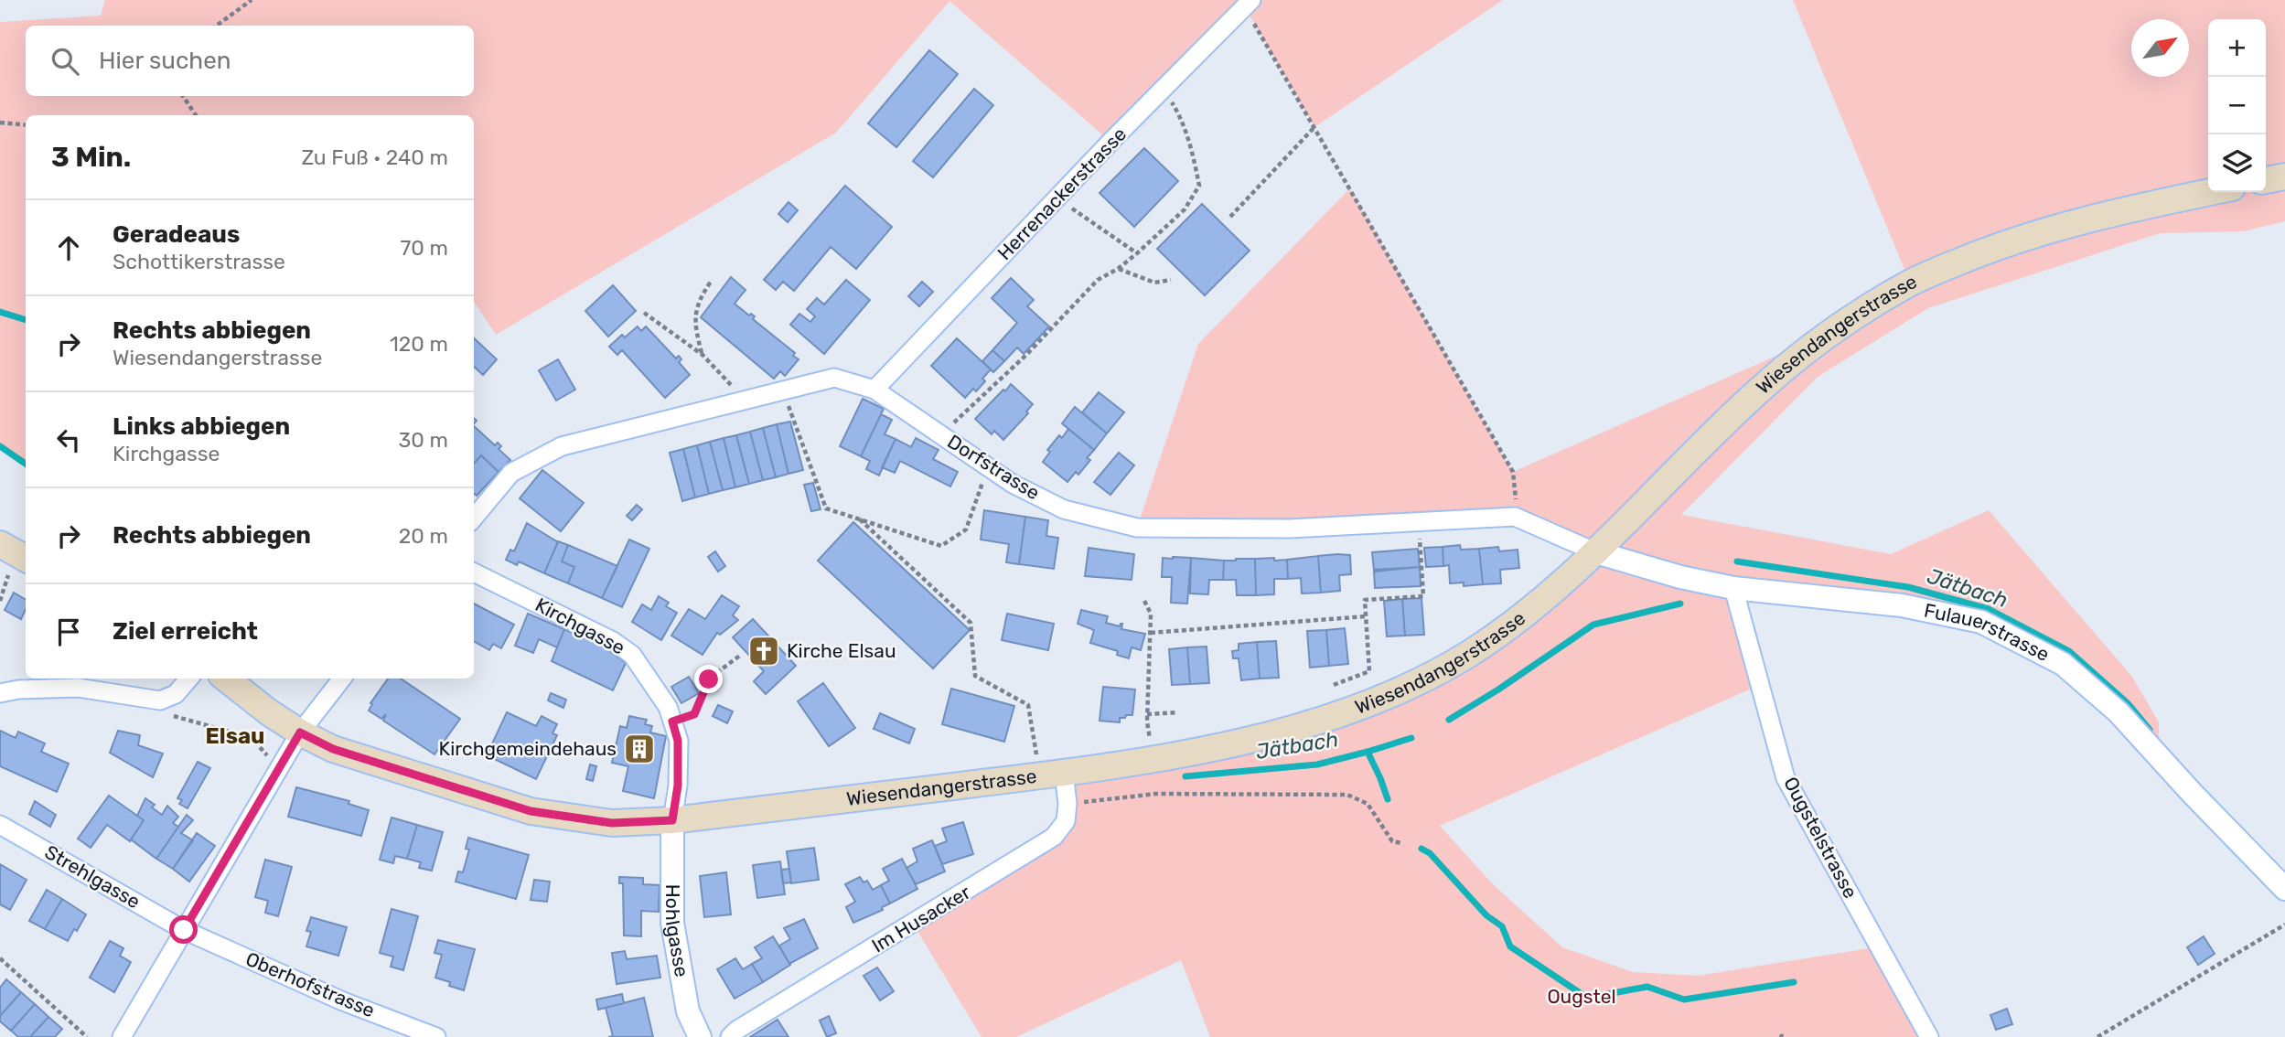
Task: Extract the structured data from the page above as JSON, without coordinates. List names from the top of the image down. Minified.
{"streets":{"main road":["Wiesendangerstrasse"],"street":["Herrenackerstrasse","Dorfstrasse","Kirchgasse","Fulauerstrasse","Ougstelstrasse","Strehlgasse","Im Husacker","Hohlgasse","Oberhofstrasse"]},"crossings":[["Herrenackerstrasse","Dorfstrasse"],["Wiesendangerstrasse","Dorfstrasse"],["Wiesendangerstrasse","Kirchgasse"],["Wiesendangerstrasse","Fulauerstrasse"],["Wiesendangerstrasse","Im Husacker"],["Wiesendangerstrasse","Hohlgasse"],["Dorfstrasse","Fulauerstrasse"],["Kirchgasse","Hohlgasse"],["Fulauerstrasse","Ougstelstrasse"],["Strehlgasse","Oberhofstrasse"]],"districts":["Elsau"],"water":["Jätbach"],"parks":["Ougstel"],"places":{"church":["Kirche Elsau"],"building":["Kirchgemeindehaus"]},"north":"top right","page":{"map_buttons":["+","−"],"search":"Hier suchen","heading":["3 Min.","Zu Fuß · 240 m"],"list":[["Geradeaus","Schottikerstrasse","70 m"],["Rechts abbiegen","Wiesendangerstrasse","120 m"],["Links abbiegen","Kirchgasse","30 m"],["Rechts abbiegen","20 m"],"Ziel erreicht"]}}
